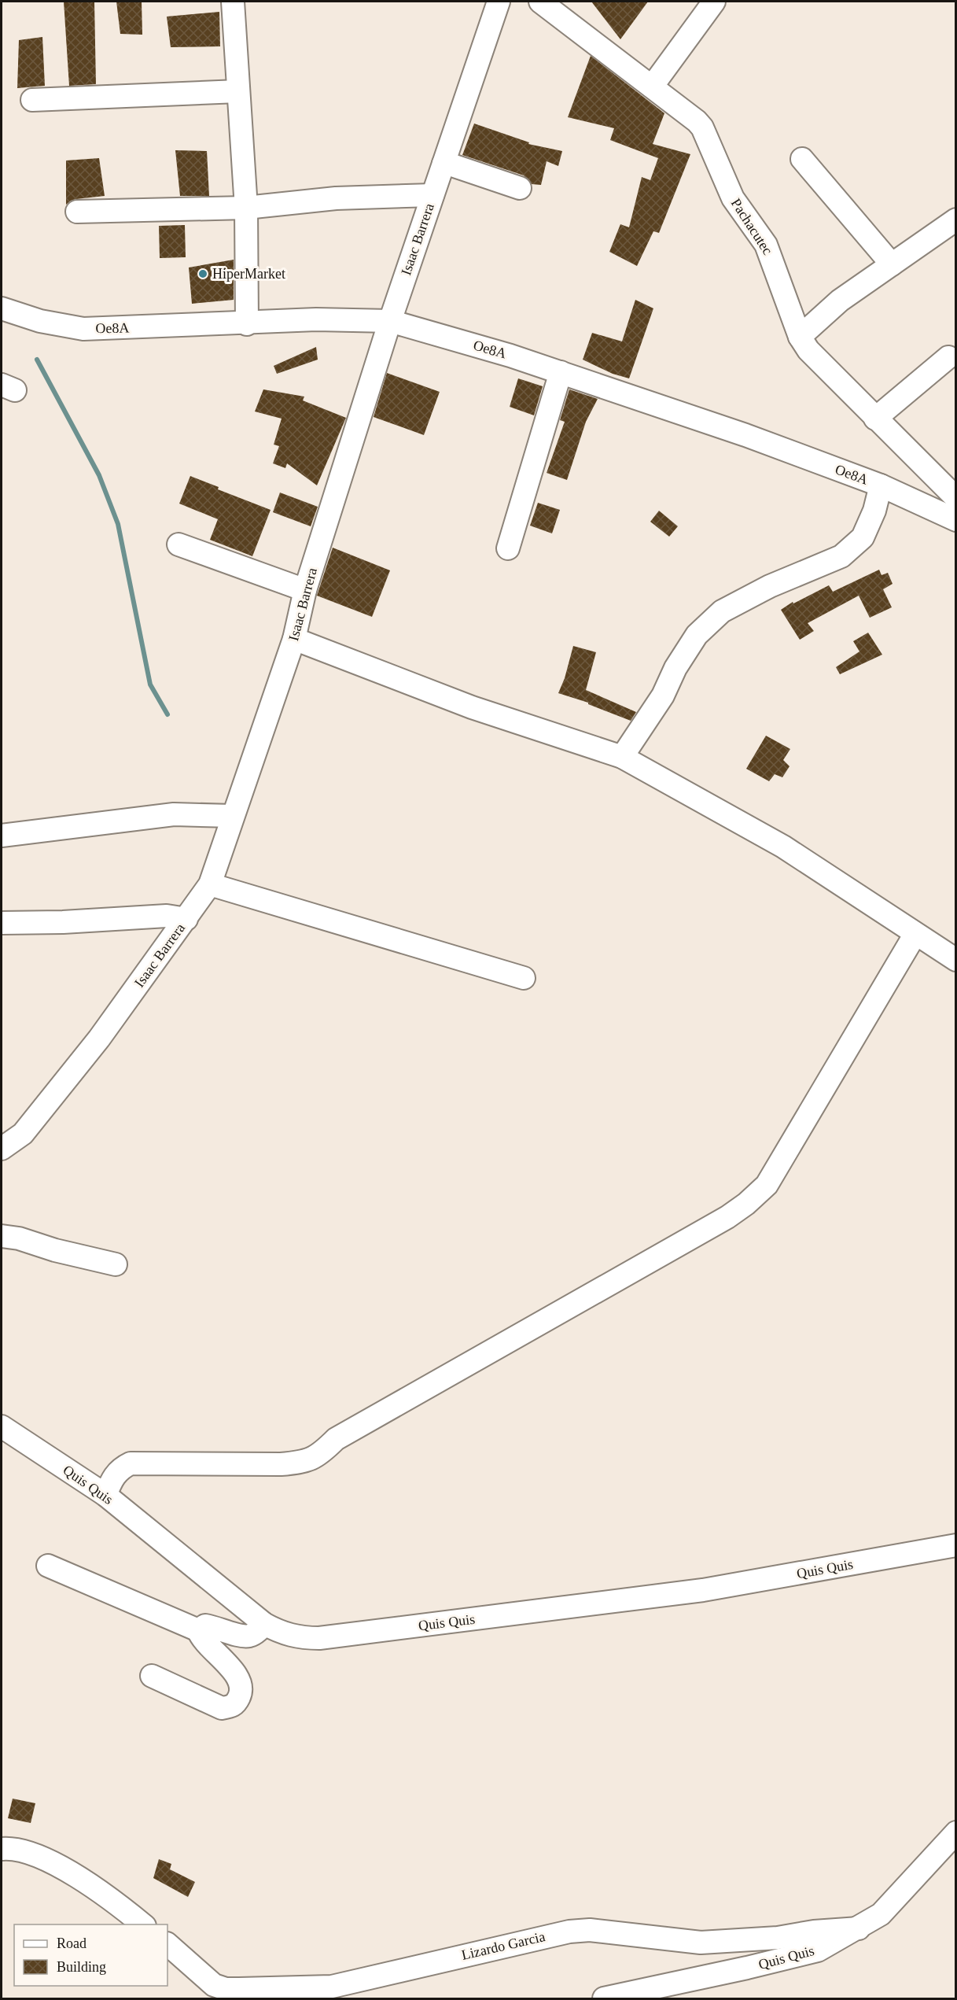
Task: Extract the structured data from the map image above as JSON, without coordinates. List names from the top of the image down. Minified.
{"streets":{"street":["Pachacutec","Isaac Barrera","Oe8A","Quis Quis","Lizardo Garcia"]},"crossings":[["Isaac Barrera","Oe8A"],["Quis Quis","Lizardo Garcia"]],"places":["HiperMarket"],"legend":["Road","Building"]}
